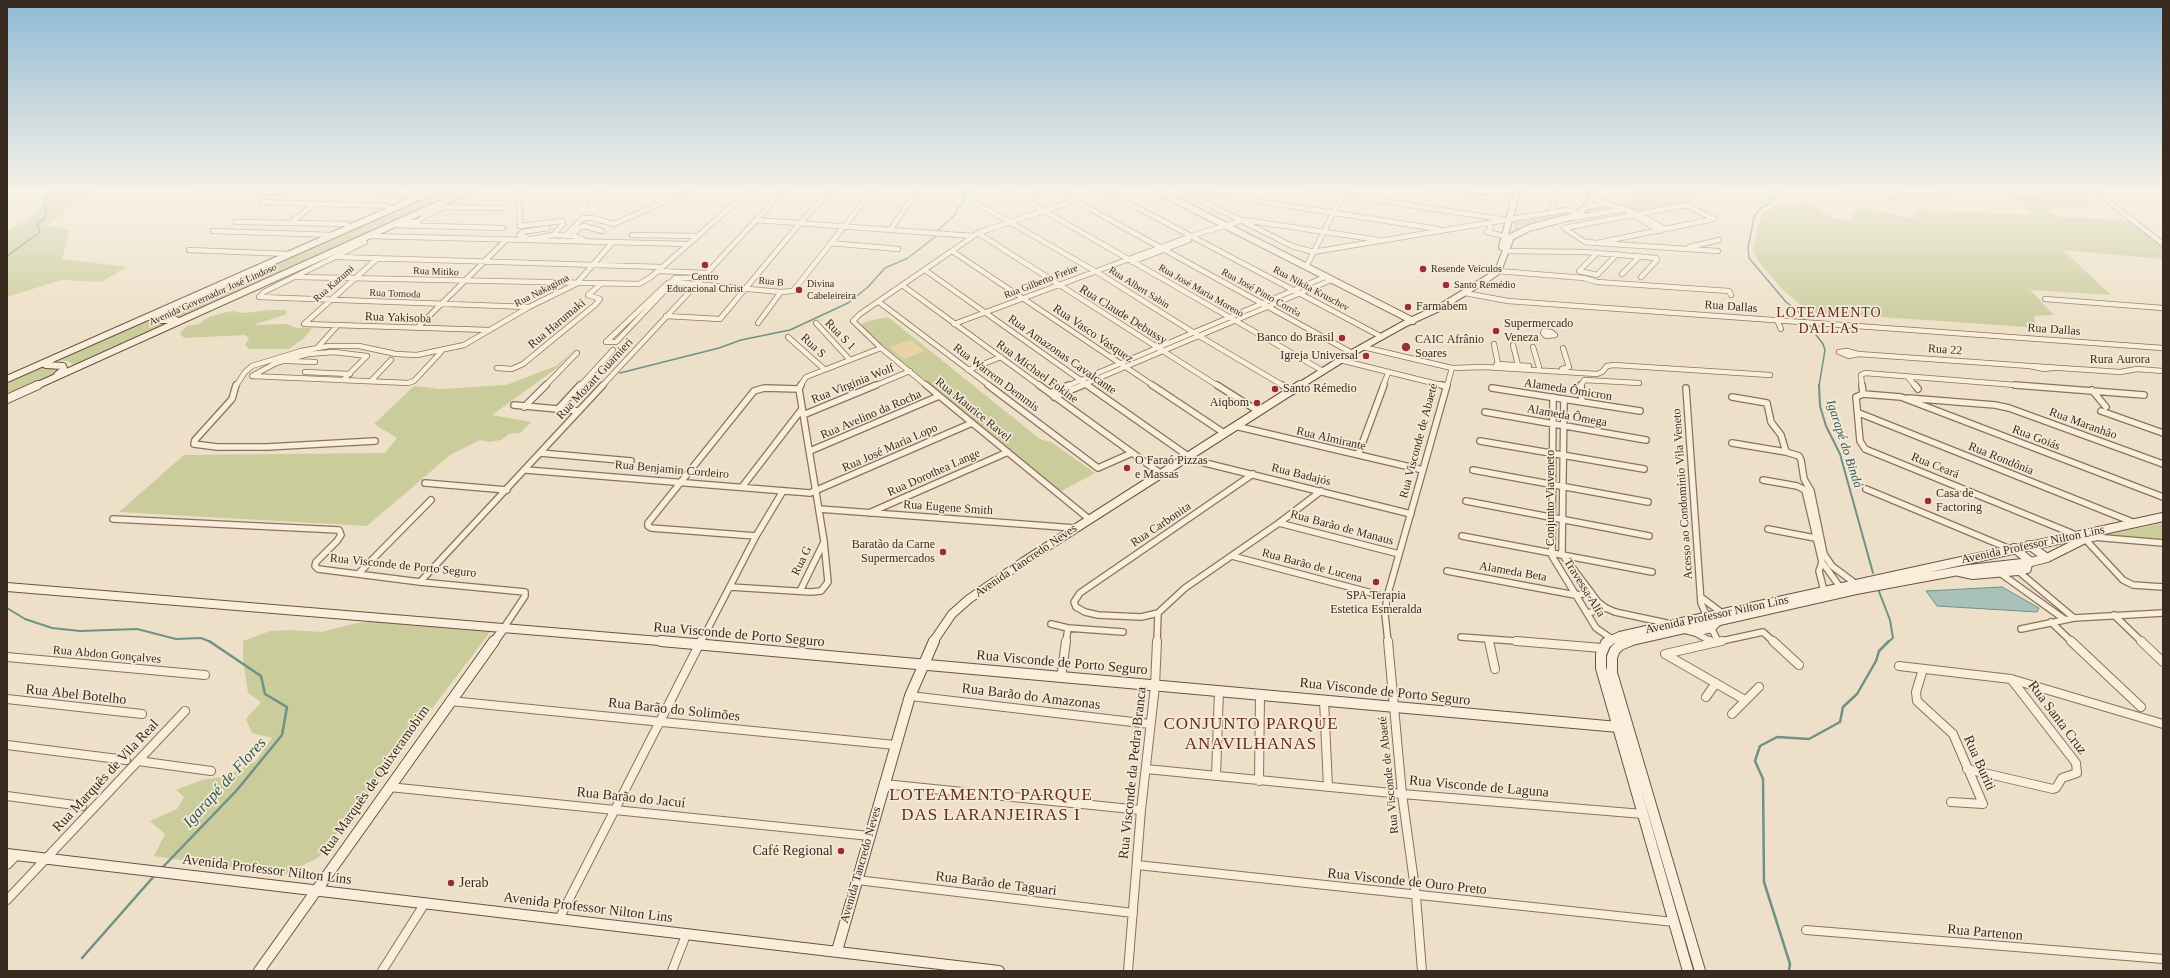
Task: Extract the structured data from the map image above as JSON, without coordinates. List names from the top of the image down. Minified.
{"streets":{"main road":["Avenida Governador José Lindoso","Avenida Professor Nilton Lins","Avenida Tancredo Neves","Rua Visconde de Porto Seguro","Rua Marquês de Quixeramobim"],"street":["Rua Mitiko","Rua B","Rua Gilberto Freire","Rua Kazumi","Rua Albert Sabin","Rua Nikita Kruschev","Rua Nakagima","Rua José Maria Moreno","Rua José Pinto Corrêa","Rua Tomoda","Rua Dallas","Rua Claude Debussy","Rua Yakisoba","Rua Harumaki","Rua Vasco Vasquez","Rua S 1","Rua S","Rua 22","Rua Amazonas Cavalcante","Rura Aurora","Rua Michael Fokine","Rua Warrem Demmis","Rua Mozart Guarnieri","Rua Virginia Wolf","Alameda Ômicron","Rua Maurice Ravel","Rua Avelino da Rocha","Alameda Ômega","Rua Maranhão","Rua Goiás","Rua Almirante","Rua Visconde de Abaeté","Rua José Maria Lopo","Rua Rondônia","Rua Ceará","Rua Benjamin Cordeiro","Rua Dorothea Lange","Rua Badajós","Acesso ao Condomínio Vila Veneto","Conjunto Viaveneto","Rua Eugene Smith","Rua Carbonita","Rua Barão de Manaus","Rua G","Rua Barão de Lucena","Alameda Beta","Travessa Alfa","Rua Abdon Gonçalves","Rua Abel Botelho","Rua Barão do Amazonas","Rua Barão do Solimões","Rua Santa Cruz","Rua Buriti","Rua Visconde da Pedra Branca","Rua Marquês de Vila Real","Rua Visconde de Laguna","Rua Barão do Jacuí","Rua Visconde de Ouro Preto","Rua Barão de Taguari","Rua Partenon"]},"crossings":[["Rua Mitiko","Rua Kazumi"],["Rua Mitiko","Rua Nakagima"],["Rua Mitiko","Rua Tomoda"],["Rua Mitiko","Rua Harumaki"],["Rua B","Rua Mozart Guarnieri"],["Rua Gilberto Freire","Rua Albert Sabin"],["Rua Gilberto Freire","Rua Nikita Kruschev"],["Rua Gilberto Freire","Rua José Maria Moreno"],["Rua Gilberto Freire","Rua José Pinto Corrêa"],["Rua Gilberto Freire","Rua Claude Debussy"],["Rua Gilberto Freire","Rua Vasco Vasquez"],["Rua Gilberto Freire","Rua Amazonas Cavalcante"],["Rua Gilberto Freire","Rua Michael Fokine"],["Rua Kazumi","Rua Tomoda"],["Rua Kazumi","Rua Yakisoba"],["Rua Albert Sabin","Avenida Tancredo Neves"],["Rua Nikita Kruschev","Avenida Tancredo Neves"],["Rua Nakagima","Rua Tomoda"],["Rua Nakagima","Rua Yakisoba"],["Rua Nakagima","Rua Harumaki"],["Rua José Maria Moreno","Avenida Tancredo Neves"],["Rua José Pinto Corrêa","Avenida Tancredo Neves"],["Rua Dallas","Avenida Tancredo Neves"],["Rua Claude Debussy","Avenida Tancredo Neves"],["Rua Vasco Vasquez","Avenida Tancredo Neves"],["Rua 22","Rura Aurora"],["Rua Amazonas Cavalcante","Rua Badajós"],["Rua Amazonas Cavalcante","Avenida Tancredo Neves"],["Rua Michael Fokine","Rua Warrem Demmis"],["Rua Michael Fokine","Avenida Tancredo Neves"],["Rua Warrem Demmis","Rua Maurice Ravel"],["Rua Mozart Guarnieri","Rua Benjamin Cordeiro"],["Rua Mozart Guarnieri","Rua Visconde de Porto Seguro"],["Rua Virginia Wolf","Rua Maurice Ravel"],["Alameda Ômicron","Conjunto Viaveneto"],["Alameda Ômicron","Travessa Alfa"],["Rua Maurice Ravel","Rua Avelino da Rocha"],["Rua Maurice Ravel","Rua José Maria Lopo"],["Rua Maurice Ravel","Rua Dorothea Lange"],["Rua Maurice Ravel","Avenida Tancredo Neves"],["Alameda Ômega","Conjunto Viaveneto"],["Alameda Ômega","Travessa Alfa"],["Rua Maranhão","Rua Goiás"],["Rua Almirante","Rua Visconde de Abaeté"],["Rua Almirante","Avenida Tancredo Neves"],["Rua Visconde de Abaeté","Rua Badajós"],["Rua Visconde de Abaeté","Rua Barão de Manaus"],["Rua Visconde de Abaeté","Rua Visconde de Porto Seguro"],["Rua Visconde de Abaeté","Rua Barão de Lucena"],["Rua Visconde de Abaeté","Rua Visconde de Laguna"],["Rua Visconde de Abaeté","Rua Visconde de Ouro Preto"],["Rua José Maria Lopo","Rua Benjamin Cordeiro"],["Rua Rondônia","Rua Ceará"],["Rua Rondônia","Avenida Professor Nilton Lins"],["Rua Ceará","Avenida Professor Nilton Lins"],["Rua Dorothea Lange","Rua Eugene Smith"],["Rua Badajós","Rua Carbonita"],["Rua Badajós","Avenida Tancredo Neves"],["Acesso ao Condomínio Vila Veneto","Avenida Professor Nilton Lins"],["Conjunto Viaveneto","Avenida Professor Nilton Lins"],["Conjunto Viaveneto","Alameda Beta"],["Rua Eugene Smith","Avenida Tancredo Neves"],["Rua Carbonita","Rua Visconde da Pedra Branca"],["Avenida Professor Nilton Lins","Avenida Tancredo Neves"],["Avenida Professor Nilton Lins","Travessa Alfa"],["Avenida Professor Nilton Lins","Rua Marquês de Vila Real"],["Avenida Professor Nilton Lins","Rua Marquês de Quixeramobim"],["Avenida Tancredo Neves","Rua Visconde de Porto Seguro"],["Avenida Tancredo Neves","Rua Barão do Amazonas"],["Avenida Tancredo Neves","Rua Barão do Solimões"],["Avenida Tancredo Neves","Rua Barão do Jacuí"],["Avenida Tancredo Neves","Rua Barão de Taguari"],["Rua Visconde de Porto Seguro","Rua Visconde da Pedra Branca"],["Rua Visconde de Porto Seguro","Rua Marquês de Quixeramobim"],["Alameda Beta","Travessa Alfa"],["Rua Barão do Amazonas","Rua Visconde da Pedra Branca"],["Rua Barão do Solimões","Rua Marquês de Quixeramobim"],["Rua Santa Cruz","Rua Buriti"],["Rua Visconde da Pedra Branca","Rua Visconde de Laguna"],["Rua Visconde da Pedra Branca","Rua Visconde de Ouro Preto"],["Rua Visconde da Pedra Branca","Rua Barão de Taguari"],["Rua Marquês de Quixeramobim","Rua Barão do Jacuí"]],"districts":["LOTEAMENTO DALLAS","CONJUNTO PARQUE ANAVILHANAS","LOTEAMENTO PARQUE DAS LARANJEIRAS I"],"water":["Igarapé do Bindá","Igarapé de Flores"],"places":["Centro Educacional Christ","Resende Veículos","Santo Remédio","Divina Cabeleireira","Farmabem","Supermercado Veneza","Banco do Brasil","CAIC Afrânio Soares","Igreja Universal","Santo Rémedio","Aiqbom","O Faraó Pizzas e Massas","Casa de Factoring","Baratão da Carne Supermercados","SPA Terapia Estetica Esmeralda","Café Regional","Jerab"]}
